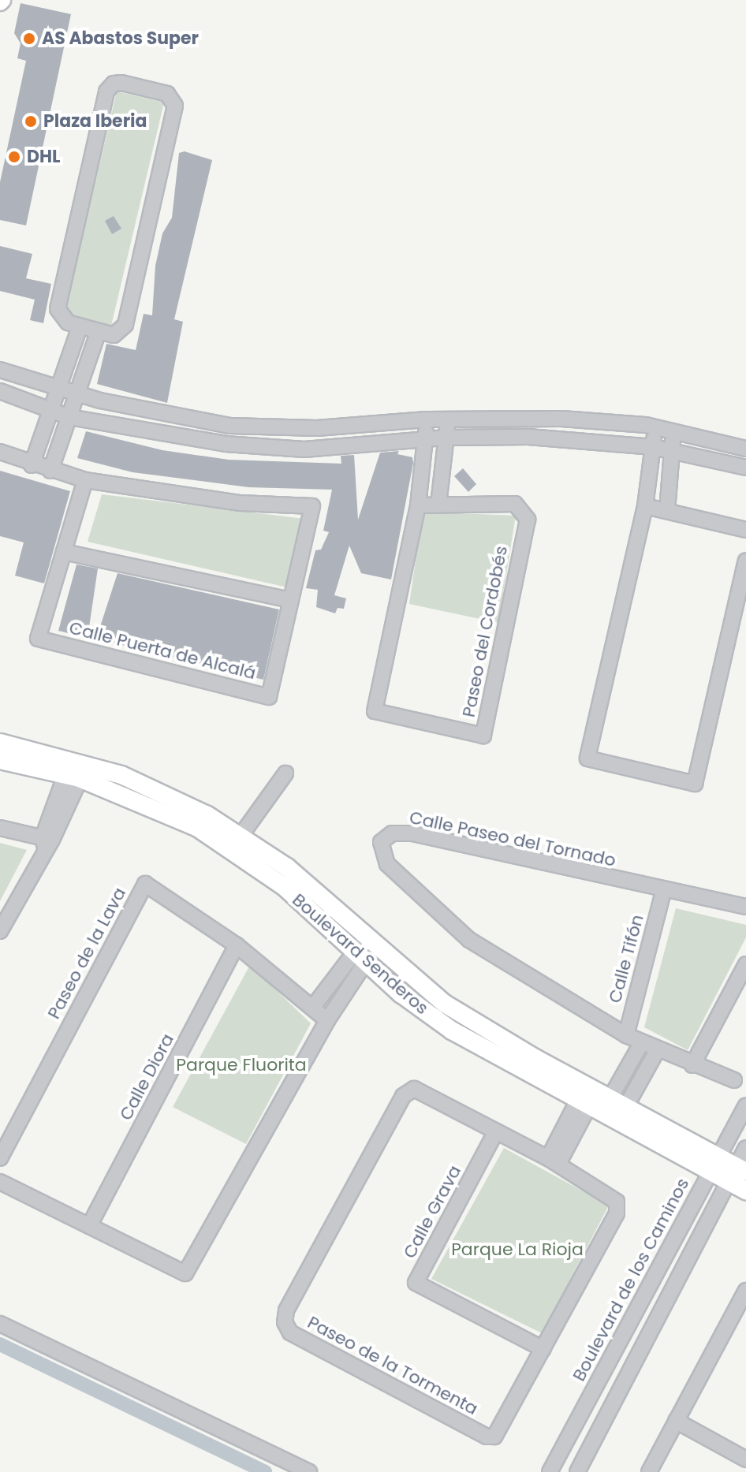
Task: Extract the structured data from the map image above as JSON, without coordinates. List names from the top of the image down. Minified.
{"streets":{"main road":["Boulevard Senderos"],"street":["Paseo del Cordobés","Calle Puerta de Alcalá","Calle Paseo del Tornado","Paseo de la Lava","Calle Tifón","Calle Diora","Calle Grava","Boulevard de los Caminos","Paseo de la Tormenta"]},"crossings":[["Calle Paseo del Tornado","Calle Tifón"],["Paseo de la Lava","Calle Diora"],["Boulevard Senderos","Boulevard de los Caminos"],["Calle Grava","Paseo de la Tormenta"]],"parks":["Parque Fluorita","Parque La Rioja"],"places":["AS Abastos Super","Plaza Iberia","DHL"]}
